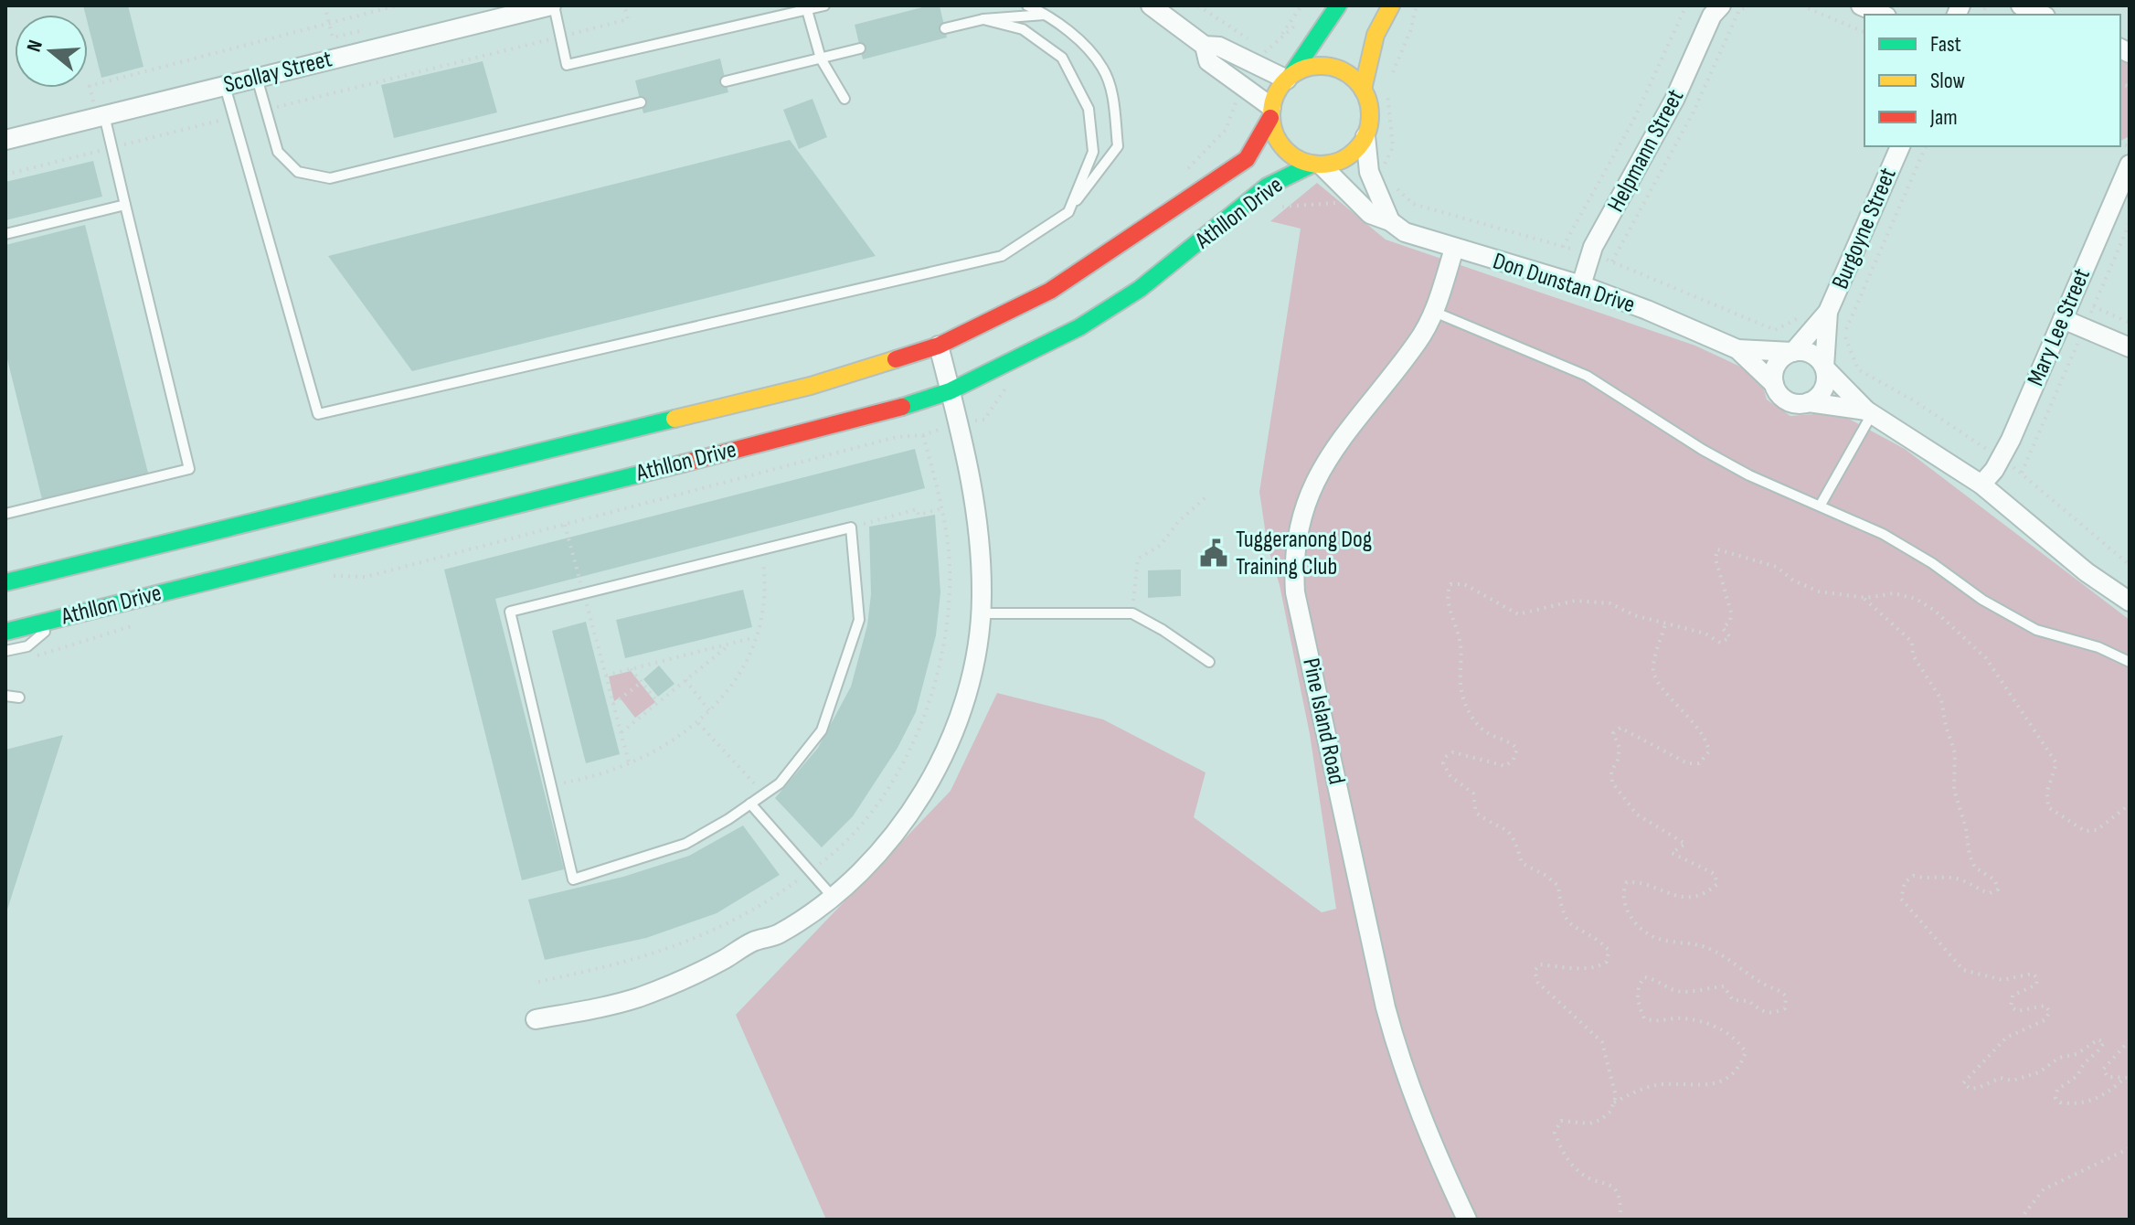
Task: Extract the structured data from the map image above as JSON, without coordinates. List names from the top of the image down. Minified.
{"streets":{"main road":["Athllon Drive"],"street":["Scollay Street","Helpmann Street","Burgoyne Street","Don Dunstan Drive","Mary Lee Street","Pine Island Road"]},"crossings":[["Helpmann Street","Don Dunstan Drive"],["Athllon Drive","Don Dunstan Drive"],["Burgoyne Street","Don Dunstan Drive"],["Don Dunstan Drive","Pine Island Road"]],"places":{"public building":["Tuggeranong Dog Training Club"]},"legend":["Fast","Slow","Jam"],"north":"left"}
